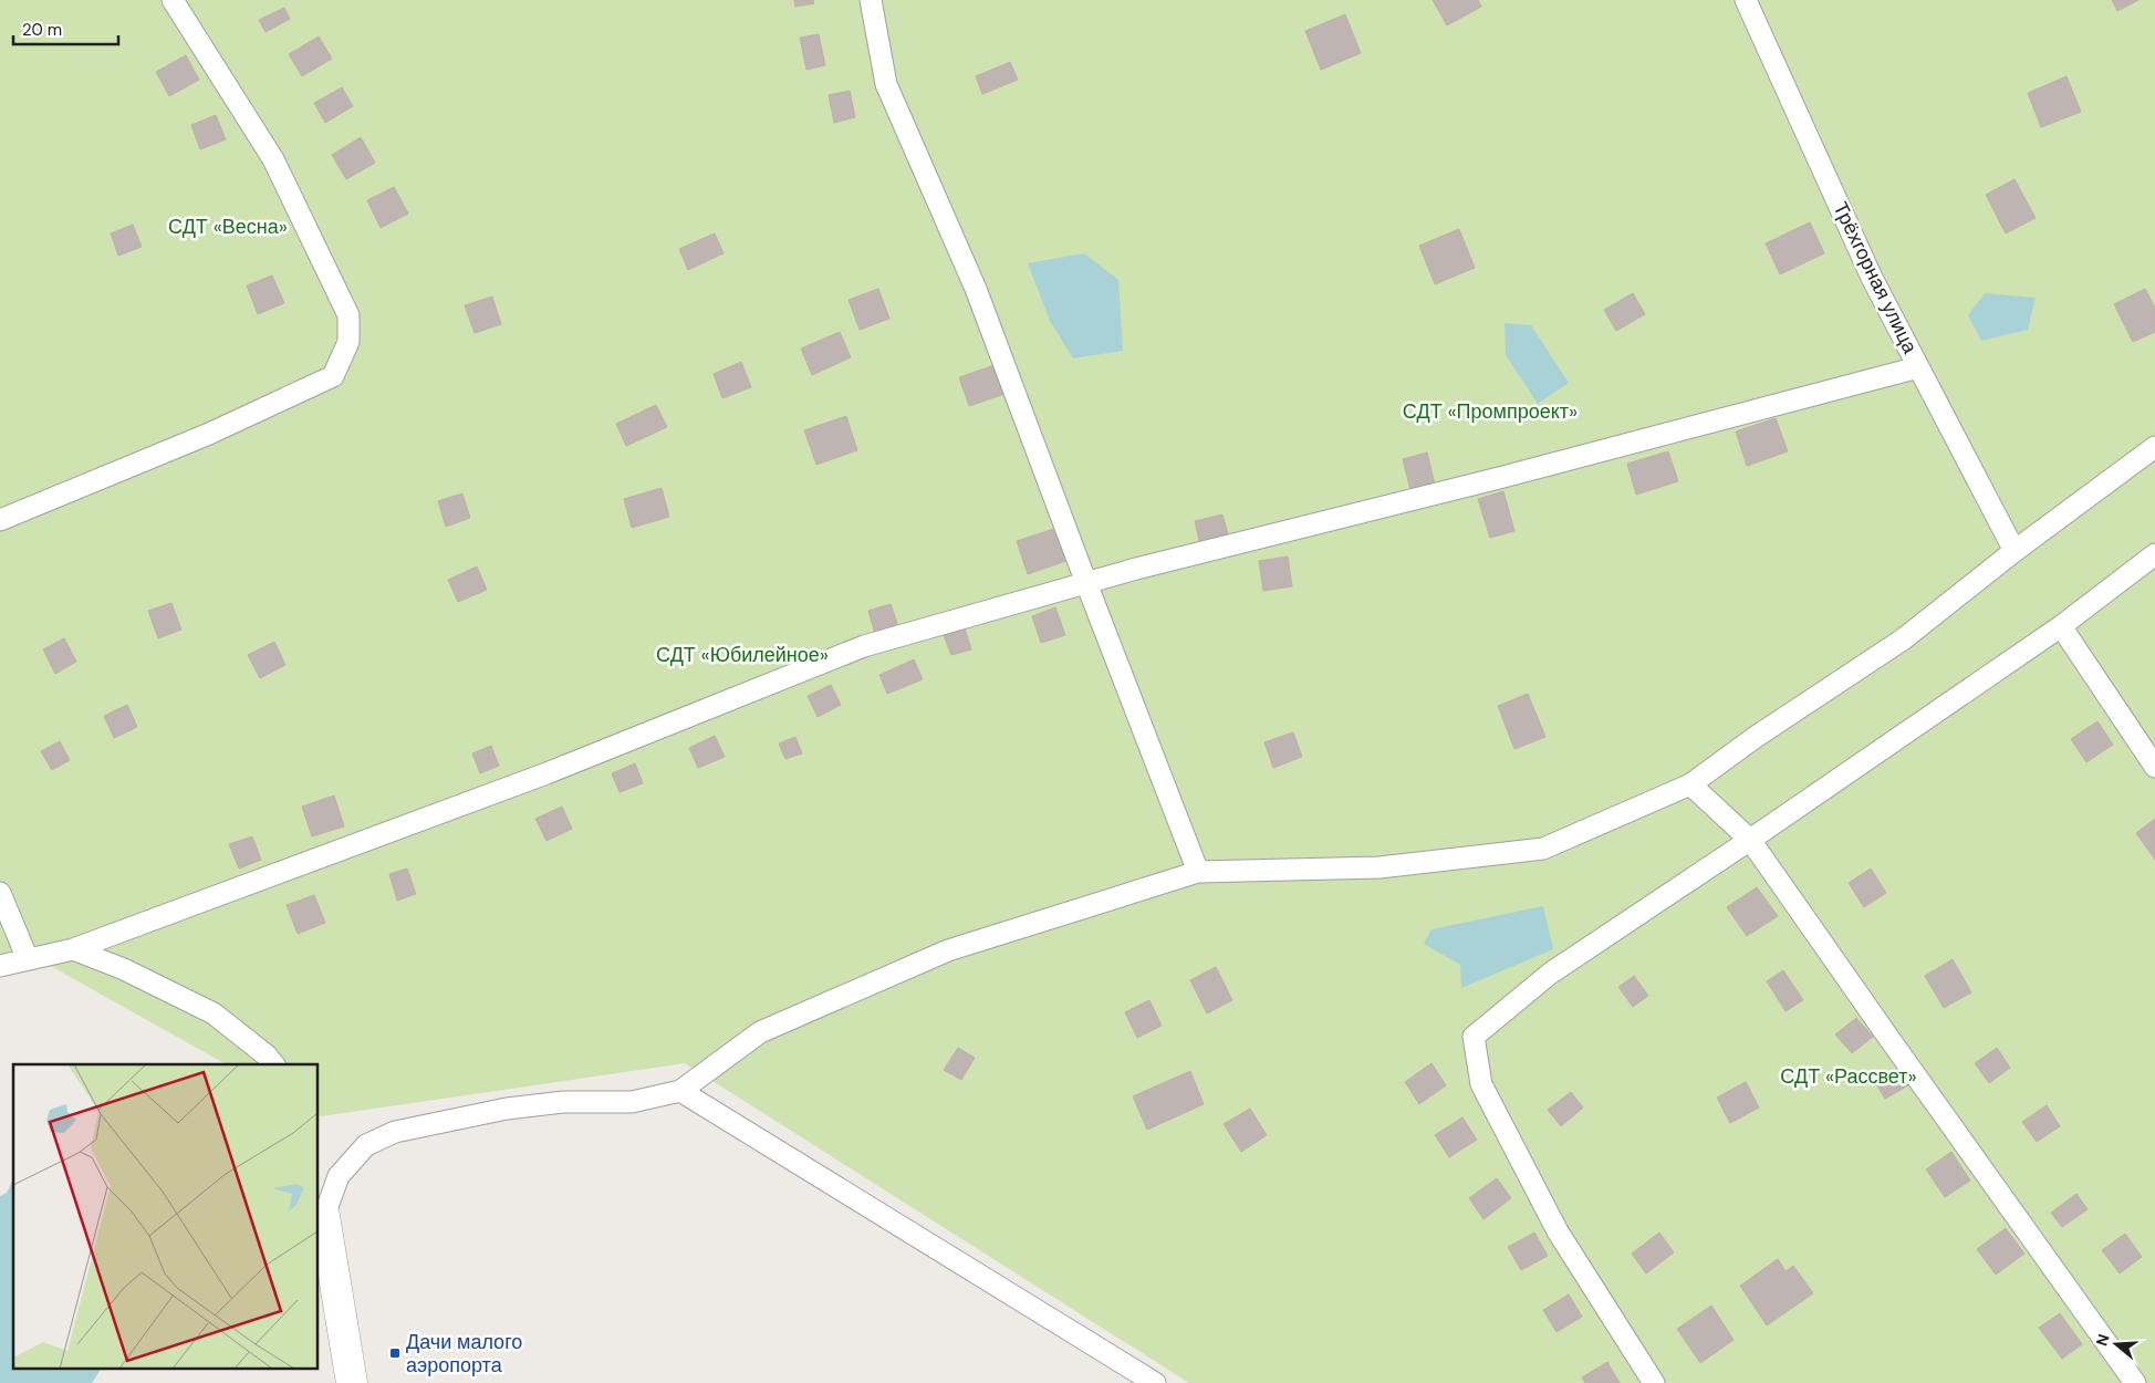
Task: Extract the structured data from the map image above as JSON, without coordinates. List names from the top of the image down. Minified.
{"streets":{"lane":["Трёхгорная улица"]},"parks":["СДТ «Весна»","СДТ «Промпроект»","СДТ «Юбилейное»","СДТ «Рассвет»"],"places":{"transit":["Дачи малого аэропорта"]},"scale_bar":"20 m","north":"left"}
